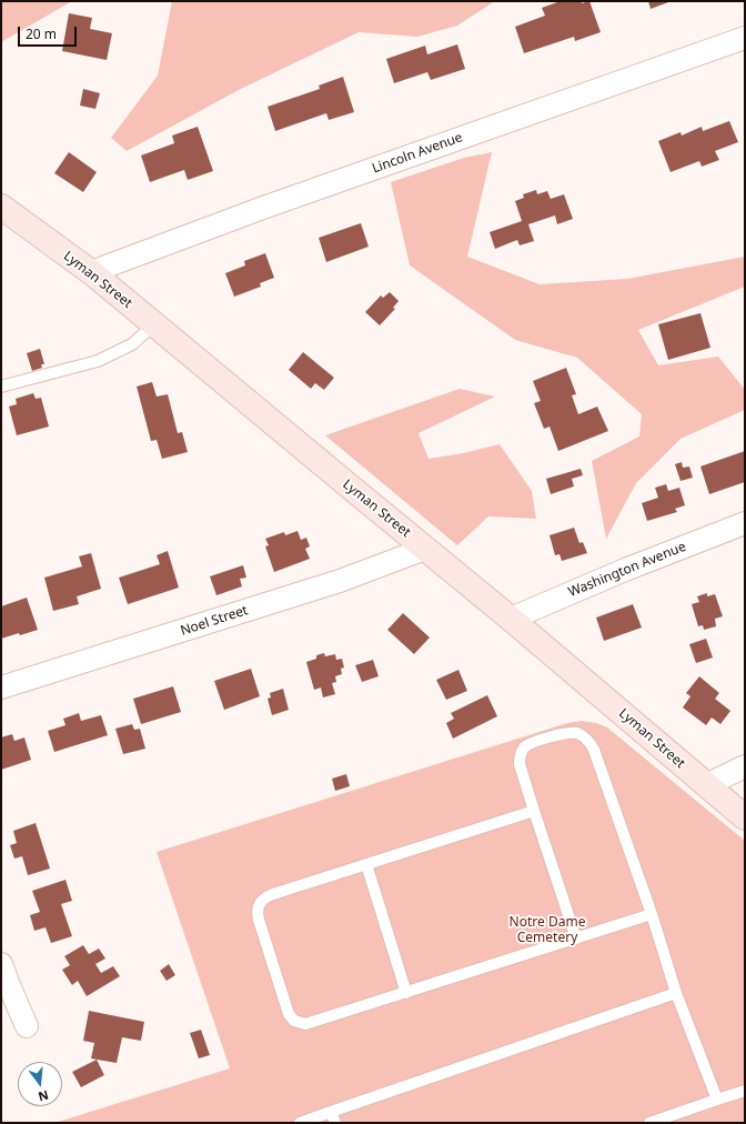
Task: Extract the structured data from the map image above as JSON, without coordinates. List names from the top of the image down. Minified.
{"streets":{"main road":["Lyman Street"],"street":["Lincoln Avenue","Washington Avenue","Noel Street"]},"crossings":[["Lincoln Avenue","Lyman Street"],["Lyman Street","Washington Avenue"],["Lyman Street","Noel Street"]],"parks":["Notre Dame Cemetery"],"scale_bar":"20 m","north":"bottom"}
